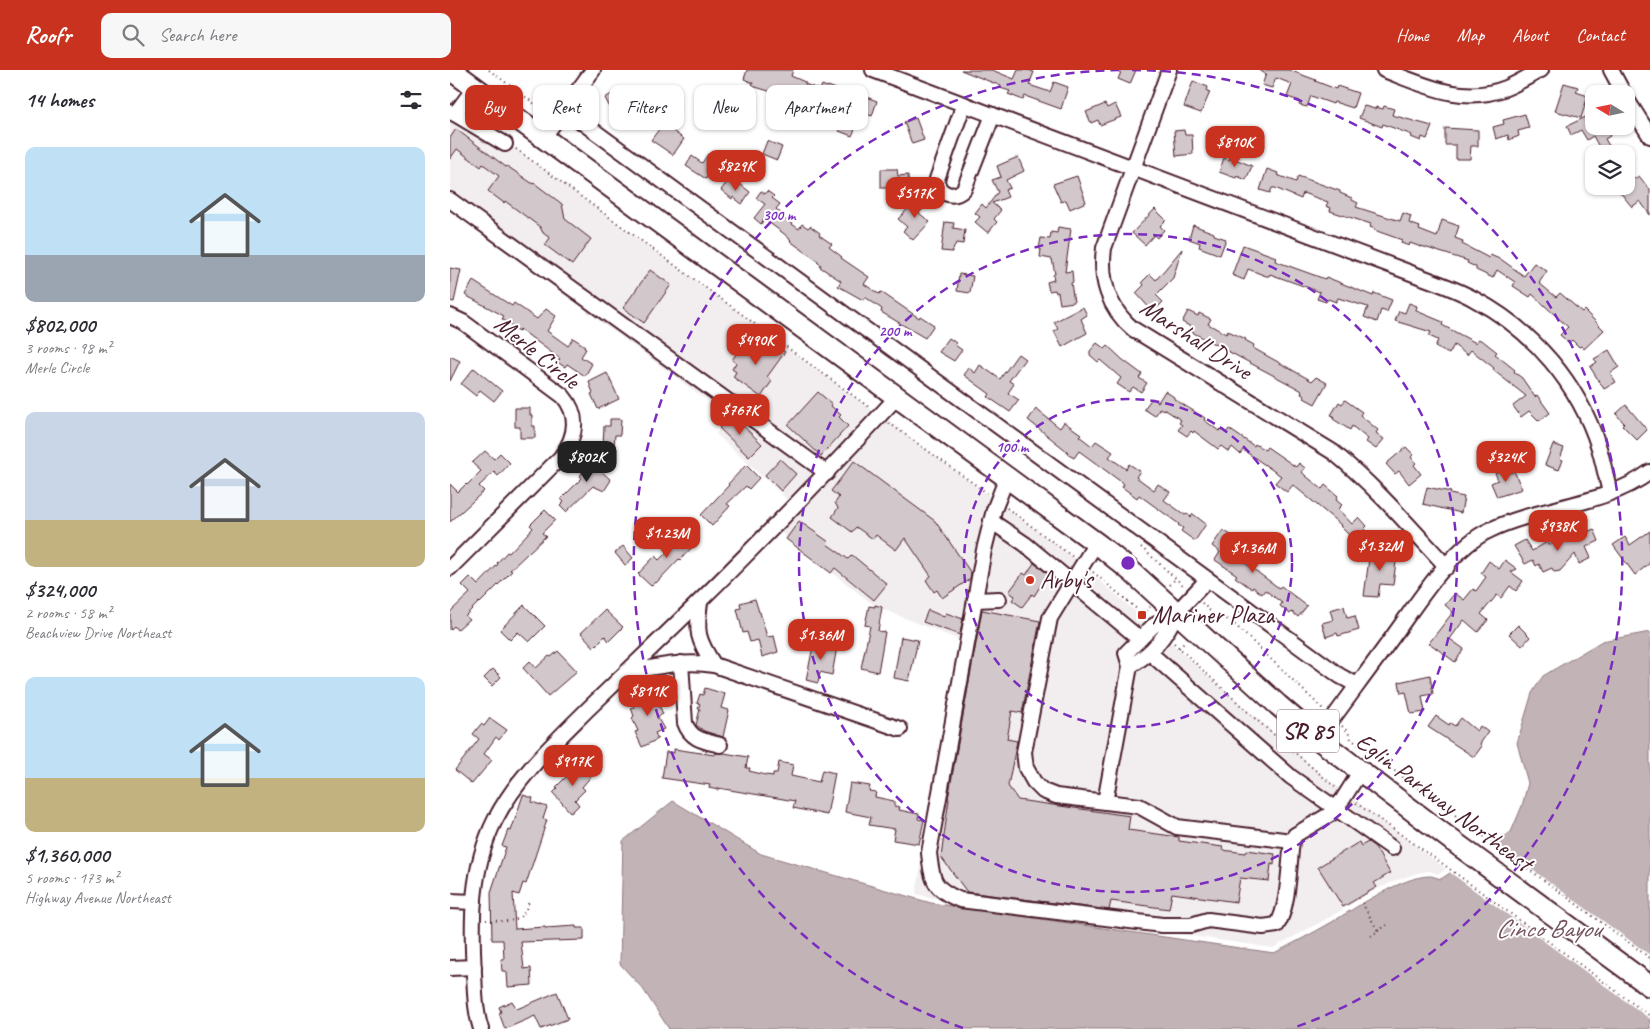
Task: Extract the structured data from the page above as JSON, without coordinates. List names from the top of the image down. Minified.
{"streets":{"highway":["SR 85","Eglin Parkway Northeast"],"street":["Marshall Drive","Merle Circle"]},"water":["Cinco Bayou"],"places":{"other":["Arby's"],"transit":["Mariner Plaza"]},"north":"left","page":{"header":"Roofr","search":"Search here","nav":["Home","Map","About","Contact"],"heading":"14 homes","chip":["Buy","Rent","Filters","New","Apartment"],"price":["$810K","$829K","$517K","$490K","$767K","$802K","$324K","$938K","$1.23M","$1.32M","$1.36M","$1.36M","$811K","$917K"],"list":[{"name":"$802,000","note":"3 rooms · 98 m² · Merle Circle"},{"name":"$324,000","note":"2 rooms · 58 m² · Beachview Drive Northeast"},{"name":"$1,360,000","note":"5 rooms · 173 m² · Highway Avenue Northeast"}]},"rings":["300 m","200 m","100 m"]}
